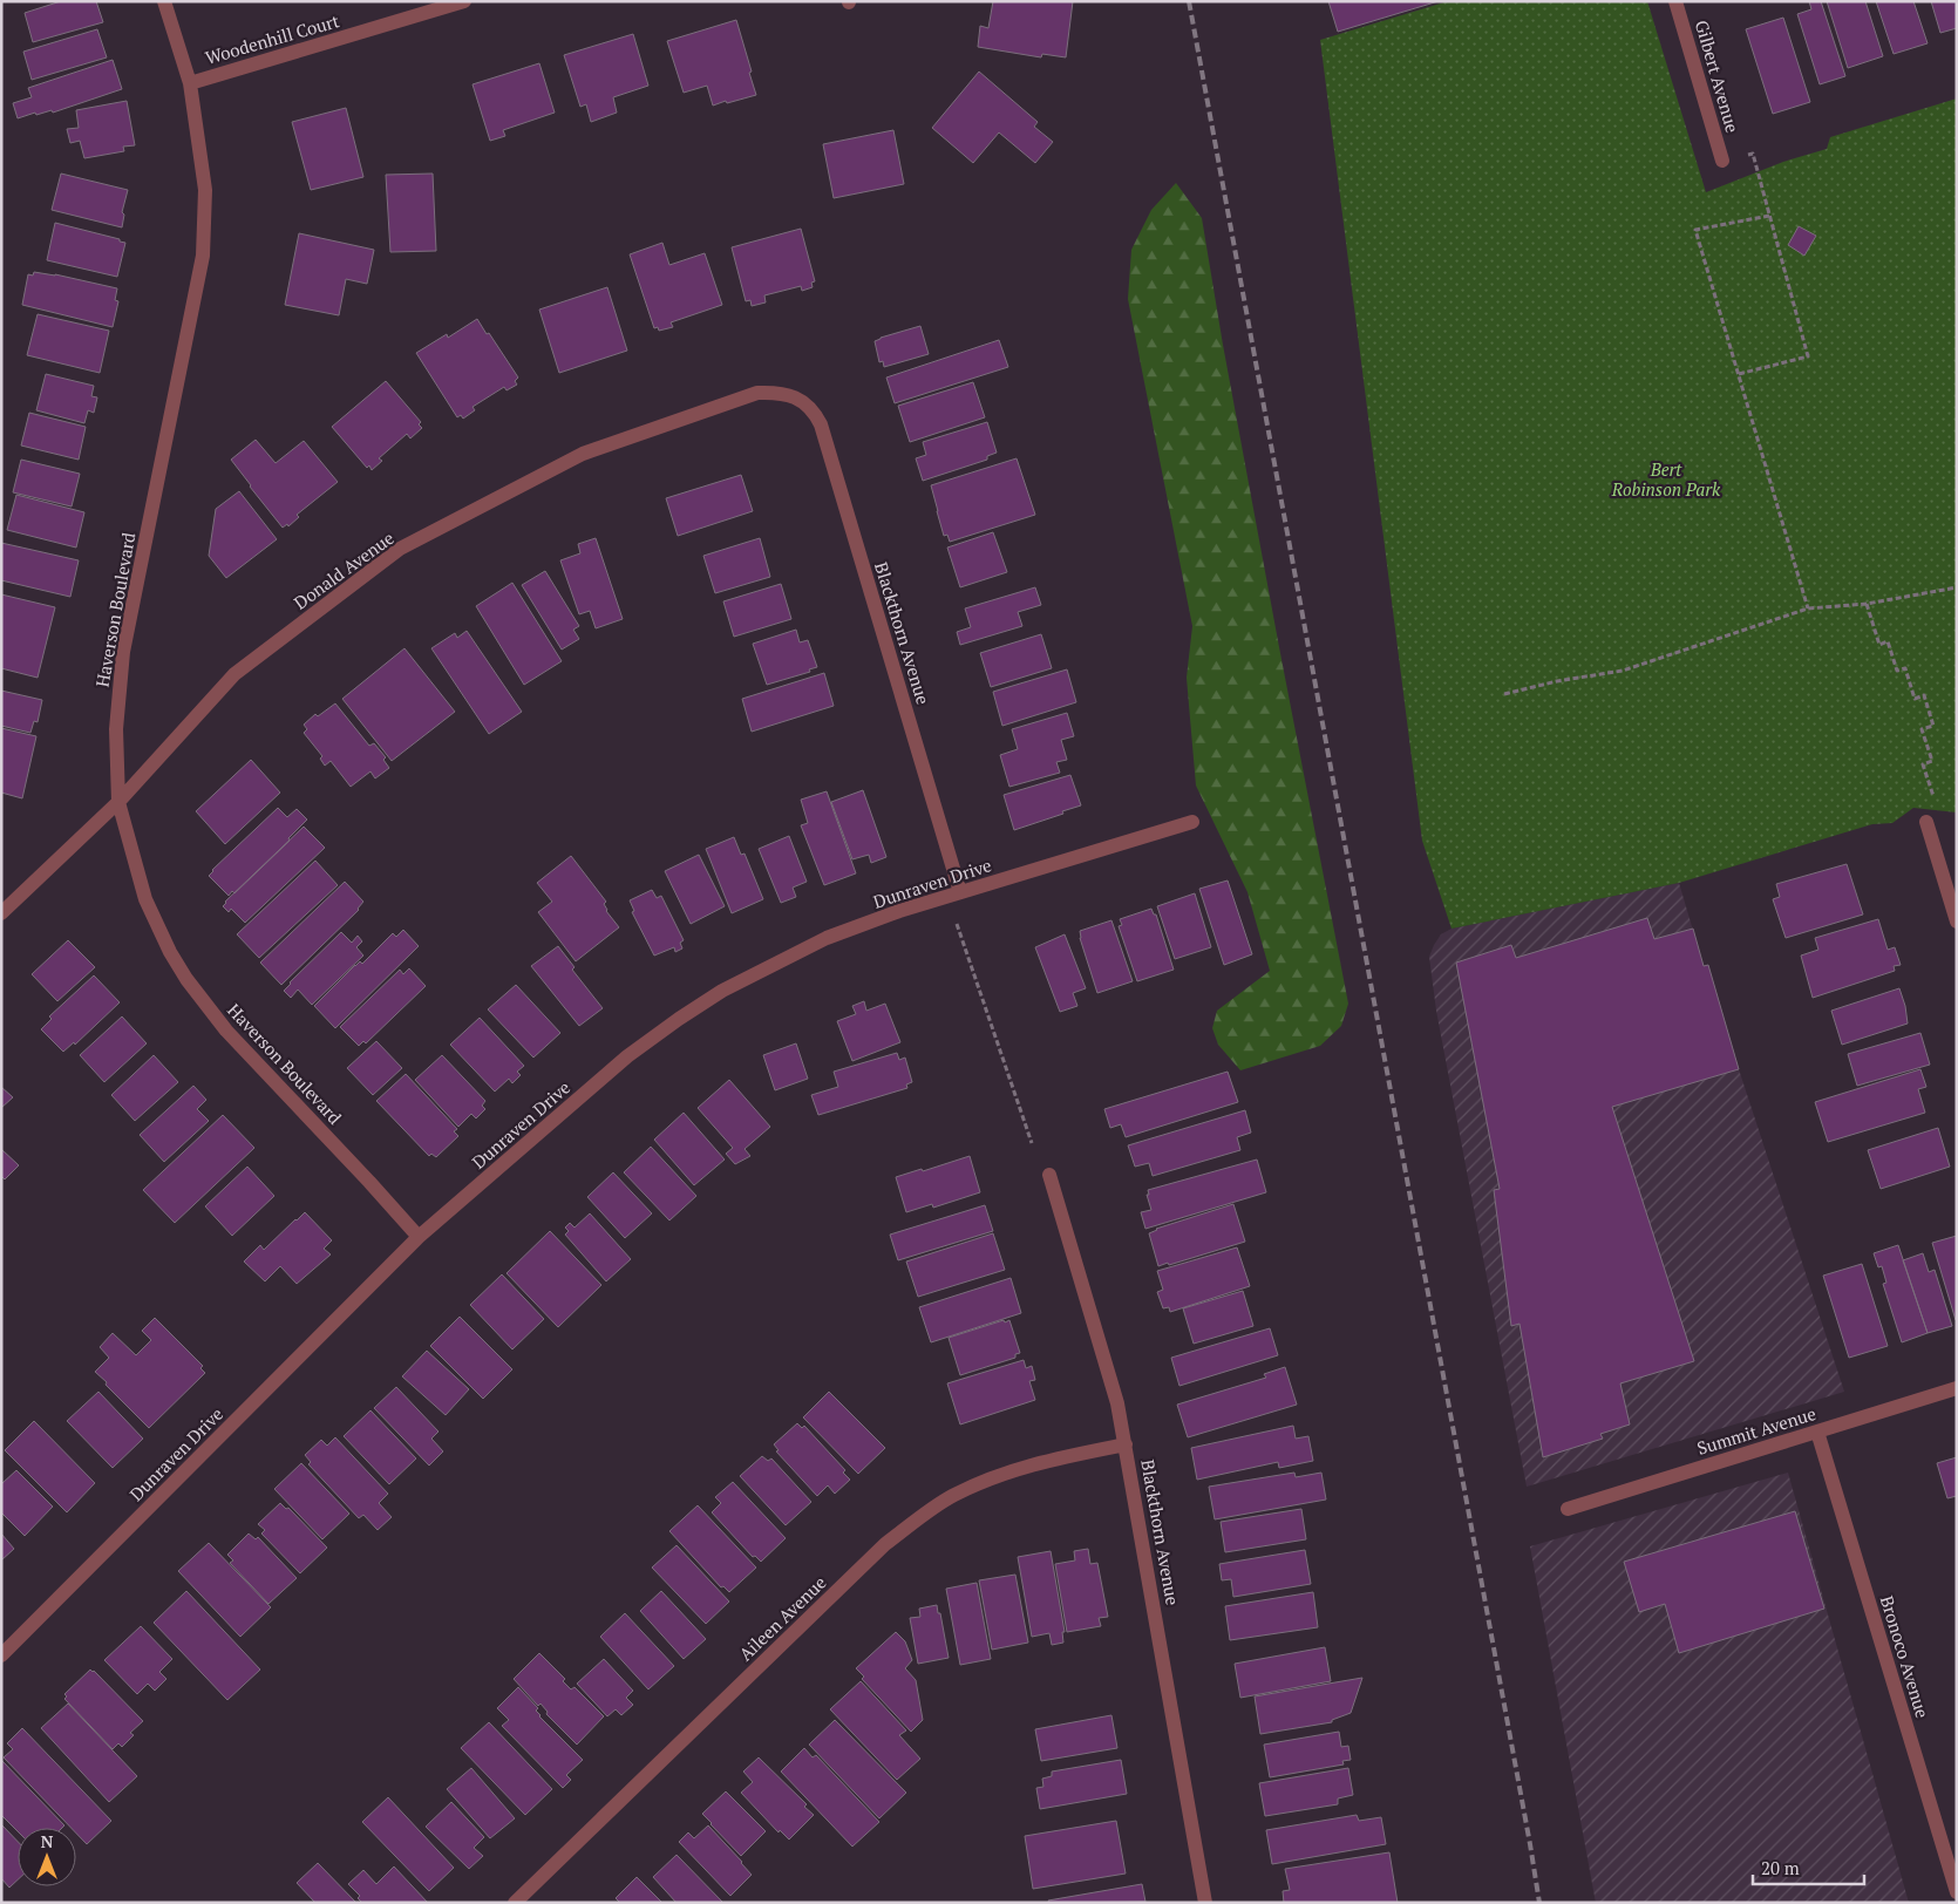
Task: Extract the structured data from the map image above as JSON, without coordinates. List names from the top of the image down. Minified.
{"streets":{"street":["Woodenhill Court","Gilbert Avenue","Donald Avenue","Haverson Boulevard","Blackthorn Avenue","Dunraven Drive","Summit Avenue","Aileen Avenue","Bronoco Avenue"]},"crossings":[["Woodenhill Court","Haverson Boulevard"],["Donald Avenue","Haverson Boulevard"],["Donald Avenue","Blackthorn Avenue"],["Haverson Boulevard","Dunraven Drive"],["Blackthorn Avenue","Dunraven Drive"],["Blackthorn Avenue","Aileen Avenue"],["Summit Avenue","Bronoco Avenue"]],"parks":["Bert Robinson Park"],"scale_bar":"20 m","north":"top"}
